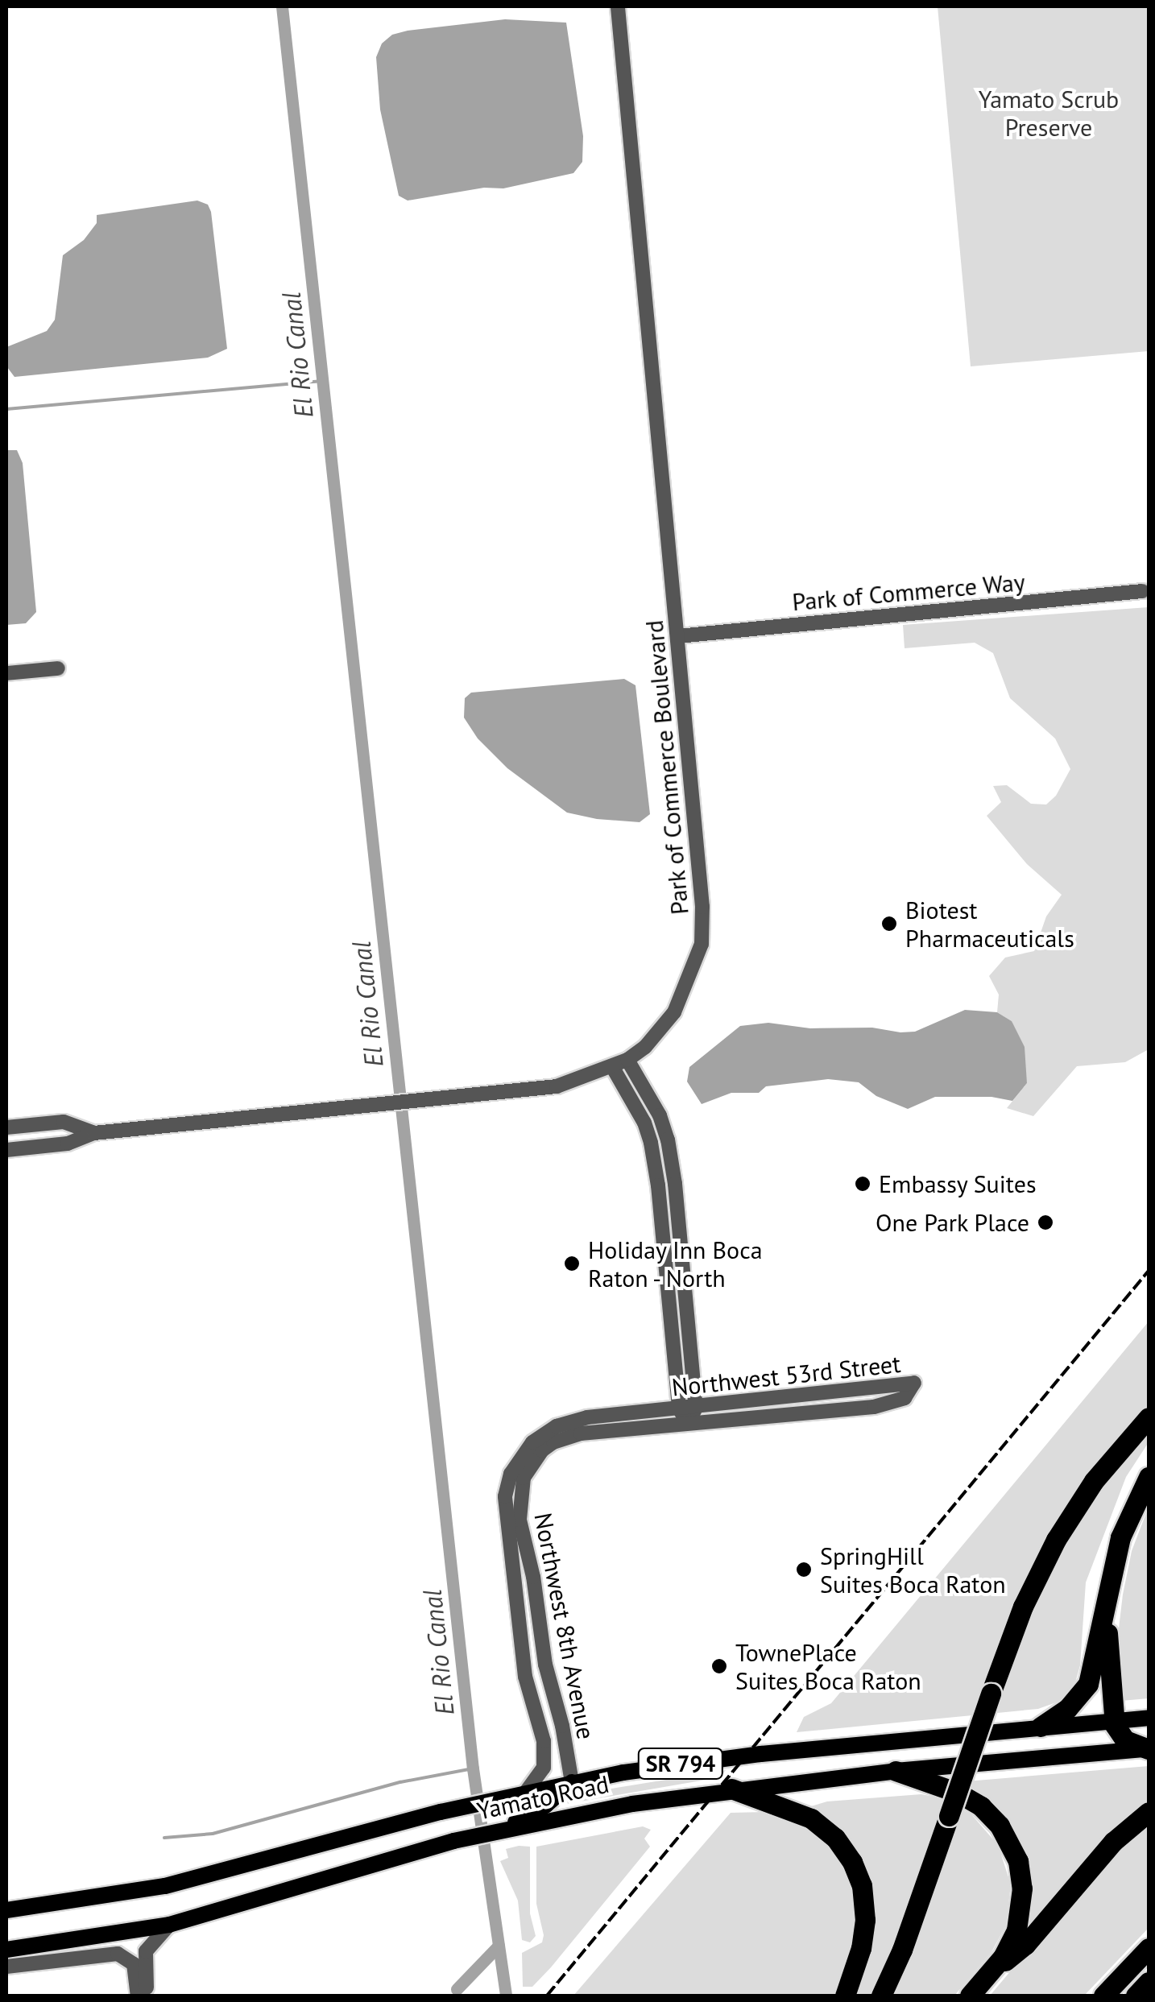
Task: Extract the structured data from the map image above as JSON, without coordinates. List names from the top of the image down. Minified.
{"streets":{"main road":["SR 794","Yamato Road"],"street":["Park of Commerce Way","Park of Commerce Boulevard","Northwest 53rd Street","Northwest 8th Avenue"]},"crossings":[["Park of Commerce Way","Park of Commerce Boulevard"],["Northwest 53rd Street","Northwest 8th Avenue"],["Northwest 8th Avenue","Yamato Road"]],"water":["El Rio Canal"],"parks":["Yamato Scrub Preserve"],"places":["Biotest Pharmaceuticals","Embassy Suites","One Park Place","Holiday Inn Boca Raton - North","SpringHill Suites Boca Raton","TownePlace Suites Boca Raton"]}
